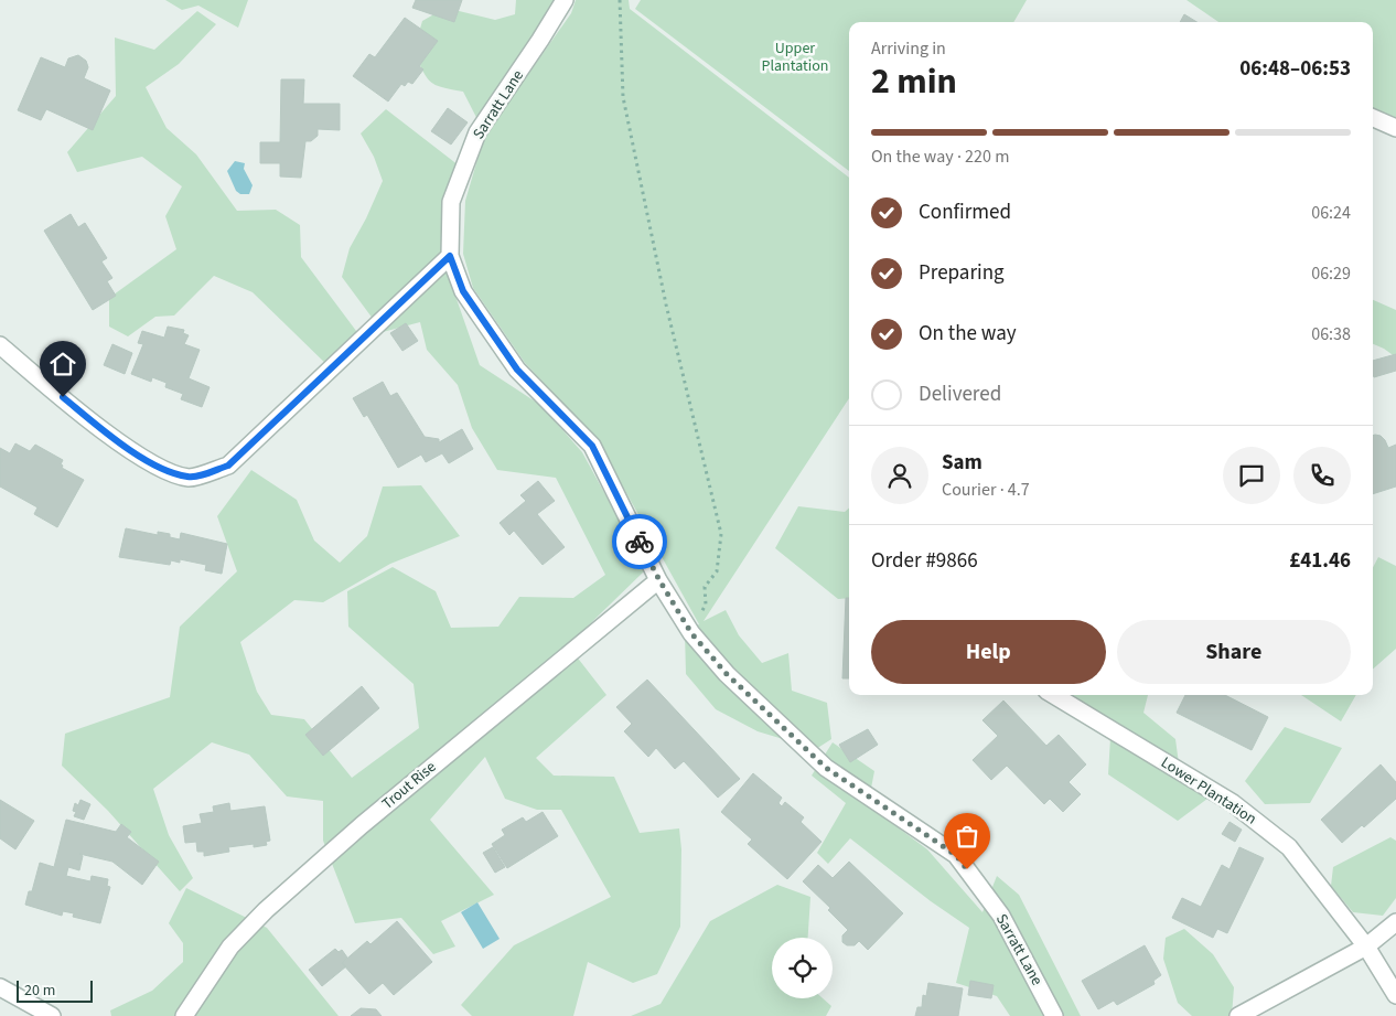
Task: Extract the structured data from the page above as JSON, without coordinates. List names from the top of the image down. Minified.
{"streets":{"street":["Sarratt Lane","Trout Rise","Lower Plantation"]},"crossings":[["Sarratt Lane","Trout Rise"]],"parks":["Upper Plantation"],"scale_bar":"20 m","page":{"heading":["2 min","Arriving in","06:48–06:53"],"panel":["Sam","Courier · 4.7","Order #9866","£41.46"],"bar":"On the way · 220 m","list":[["Confirmed","06:24"],["Preparing","06:29"],["On the way","06:38"],"Delivered"],"buttons":["Help","Share"],"scale":"20 m"}}
